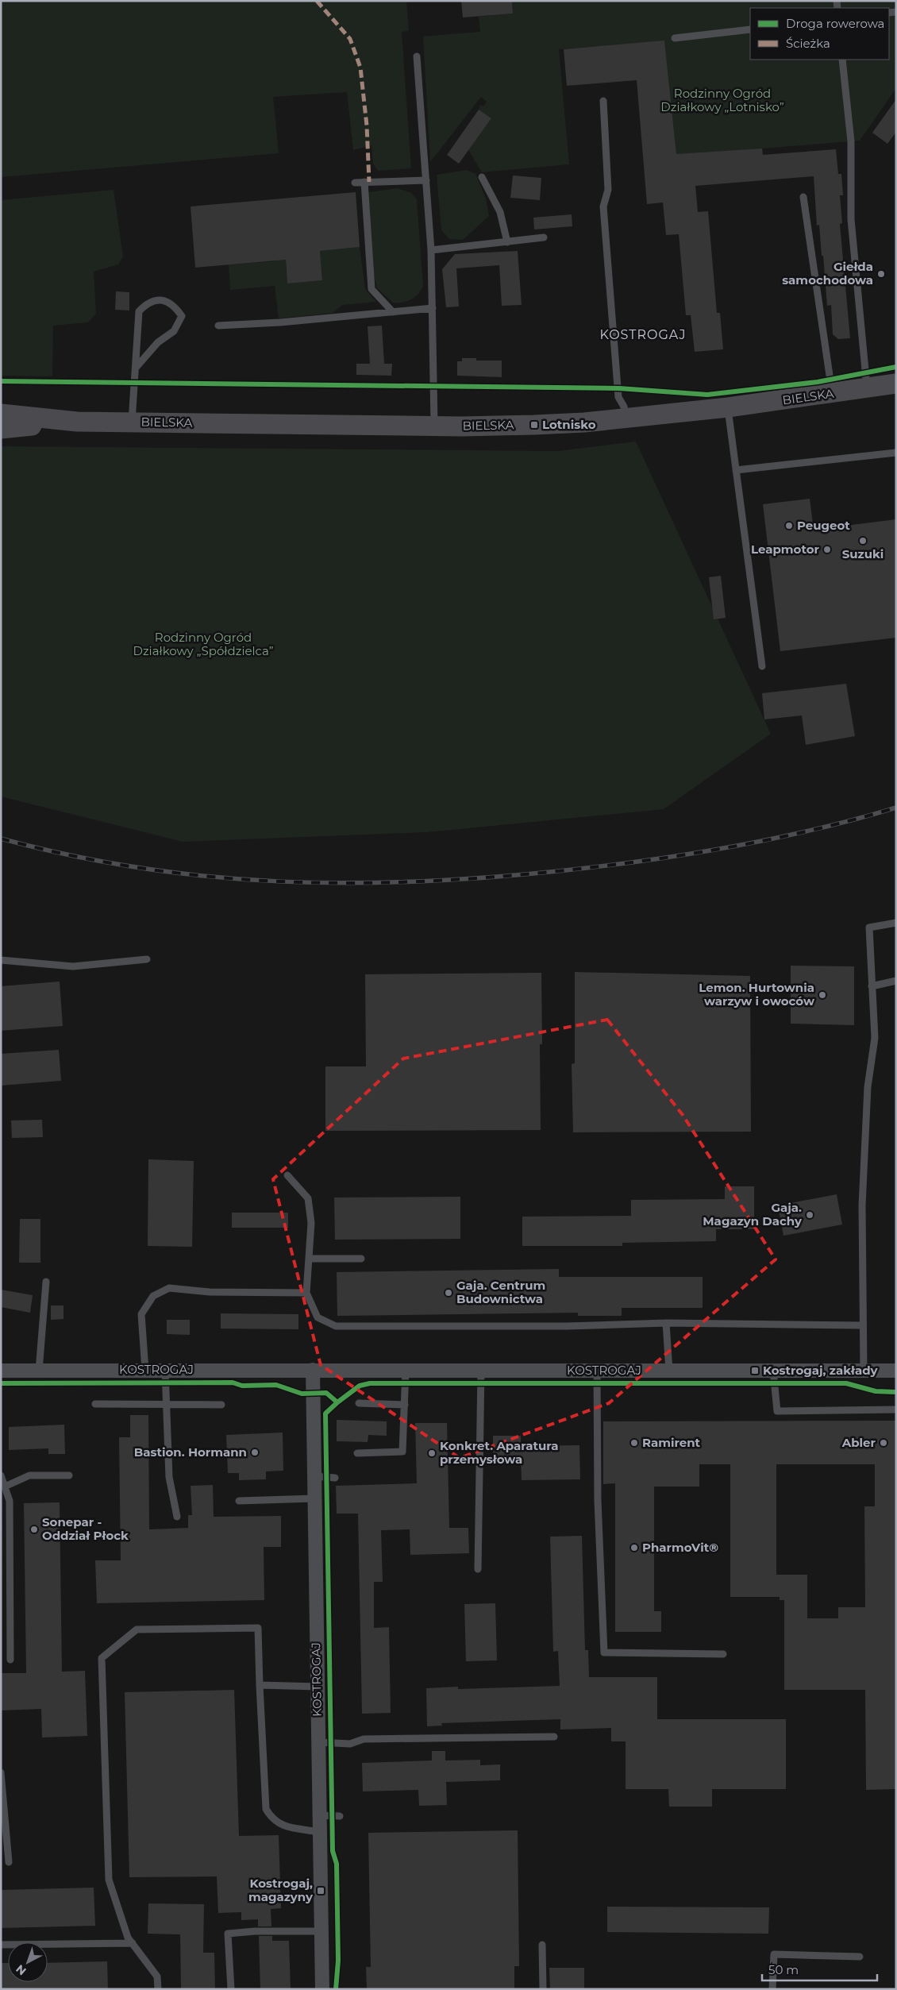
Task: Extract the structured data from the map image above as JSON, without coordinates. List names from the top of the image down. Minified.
{"streets":{"main road":["BIELSKA"],"street":["KOSTROGAJ"]},"districts":["KOSTROGAJ"],"parks":["Rodzinny Ogród Działkowy „Lotnisko”","Rodzinny Ogród Działkowy „Spółdzielca”"],"places":{"other":["Giełda samochodowa","Peugeot","Suzuki","Leapmotor","Lemon. Hurtownia warzyw i owoców","Gaja. Magazyn Dachy","Gaja. Centrum Budownictwa","Ramirent","Abler","Bastion. Hormann","Konkret. Aparatura przemysłowa","Sonepar - Oddział Płock","PharmoVit®"],"transit":["Lotnisko","Kostrogaj, zakłady","Kostrogaj, magazyny"]},"legend":["Droga rowerowa","Ścieżka"],"scale_bar":"50 m","north":"bottom left"}
